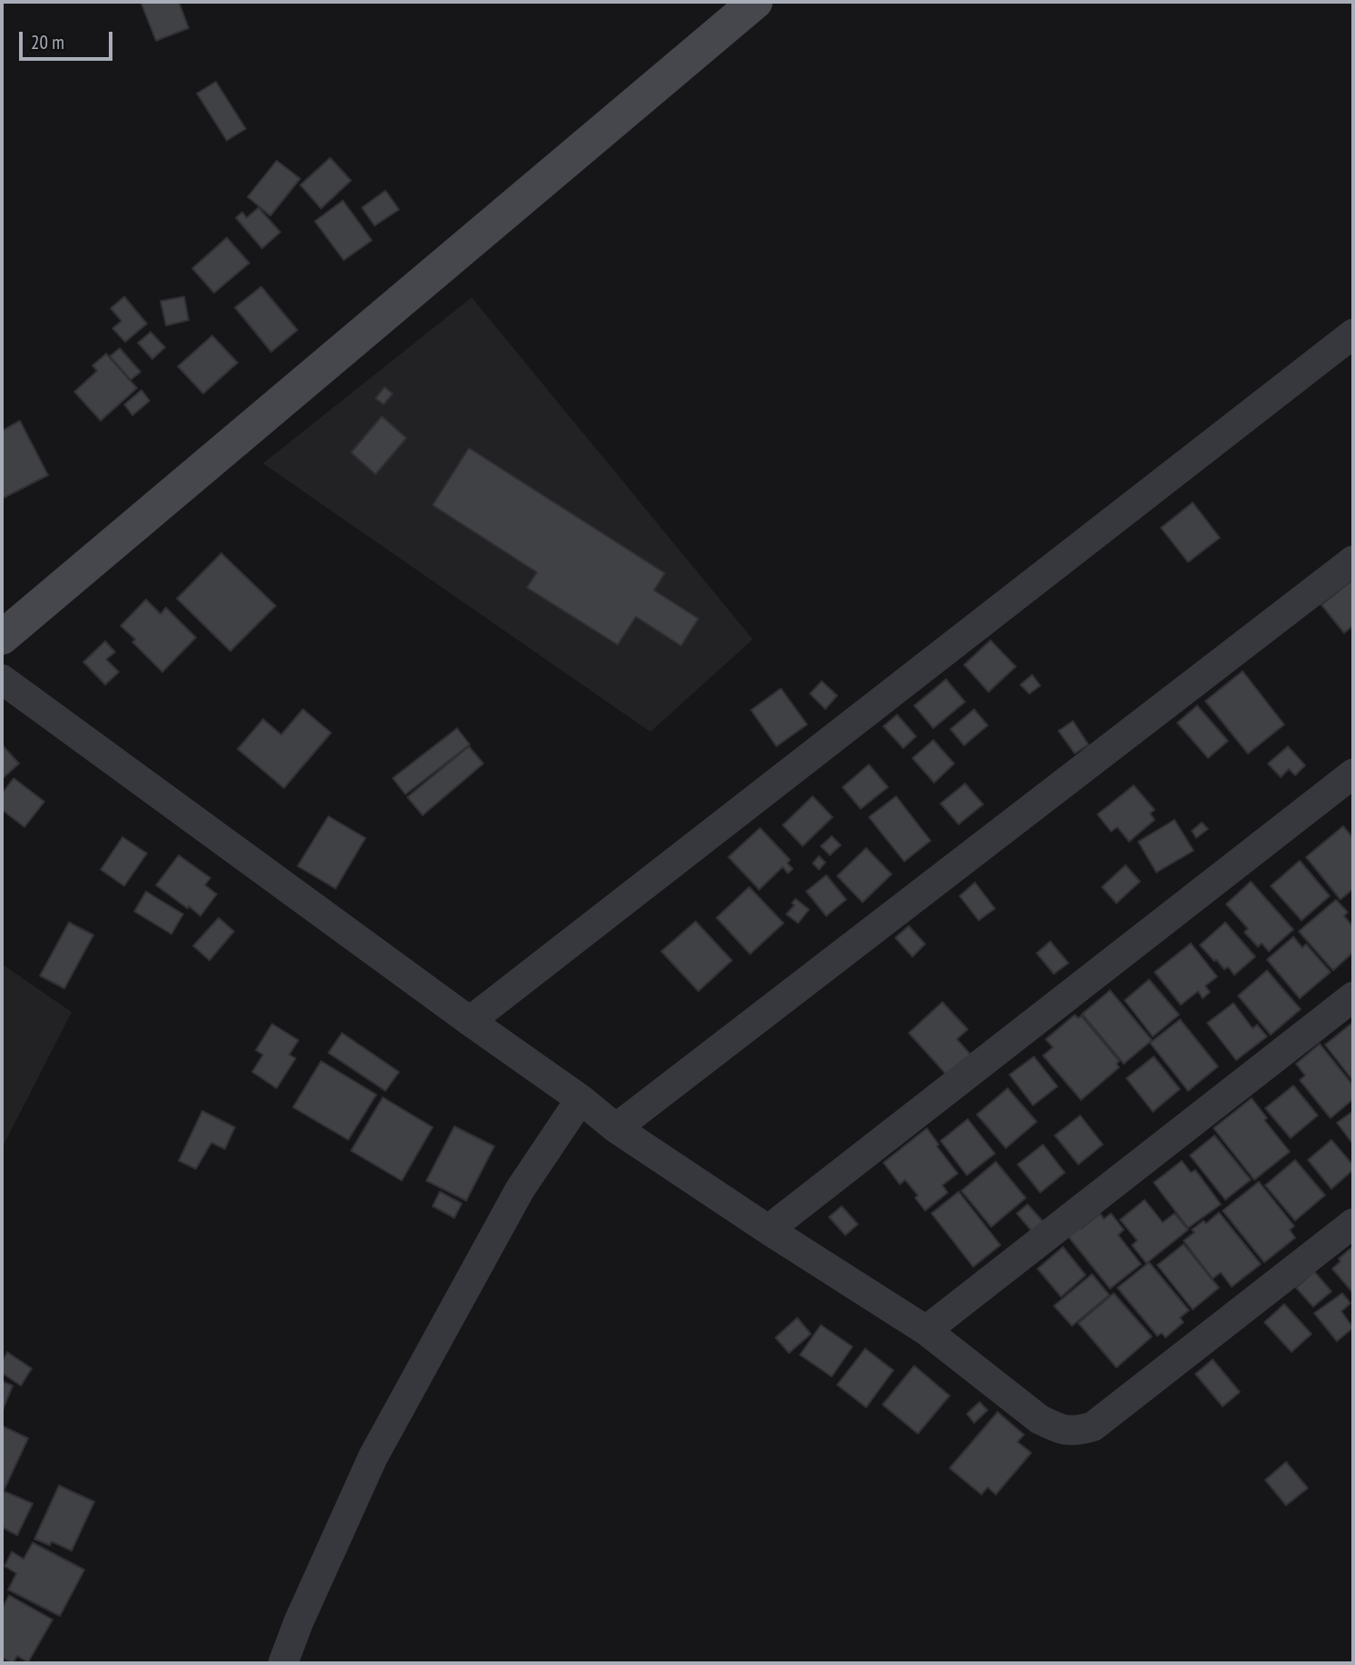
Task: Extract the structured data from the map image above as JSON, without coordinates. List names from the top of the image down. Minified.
{"scale_bar":"20 m"}
